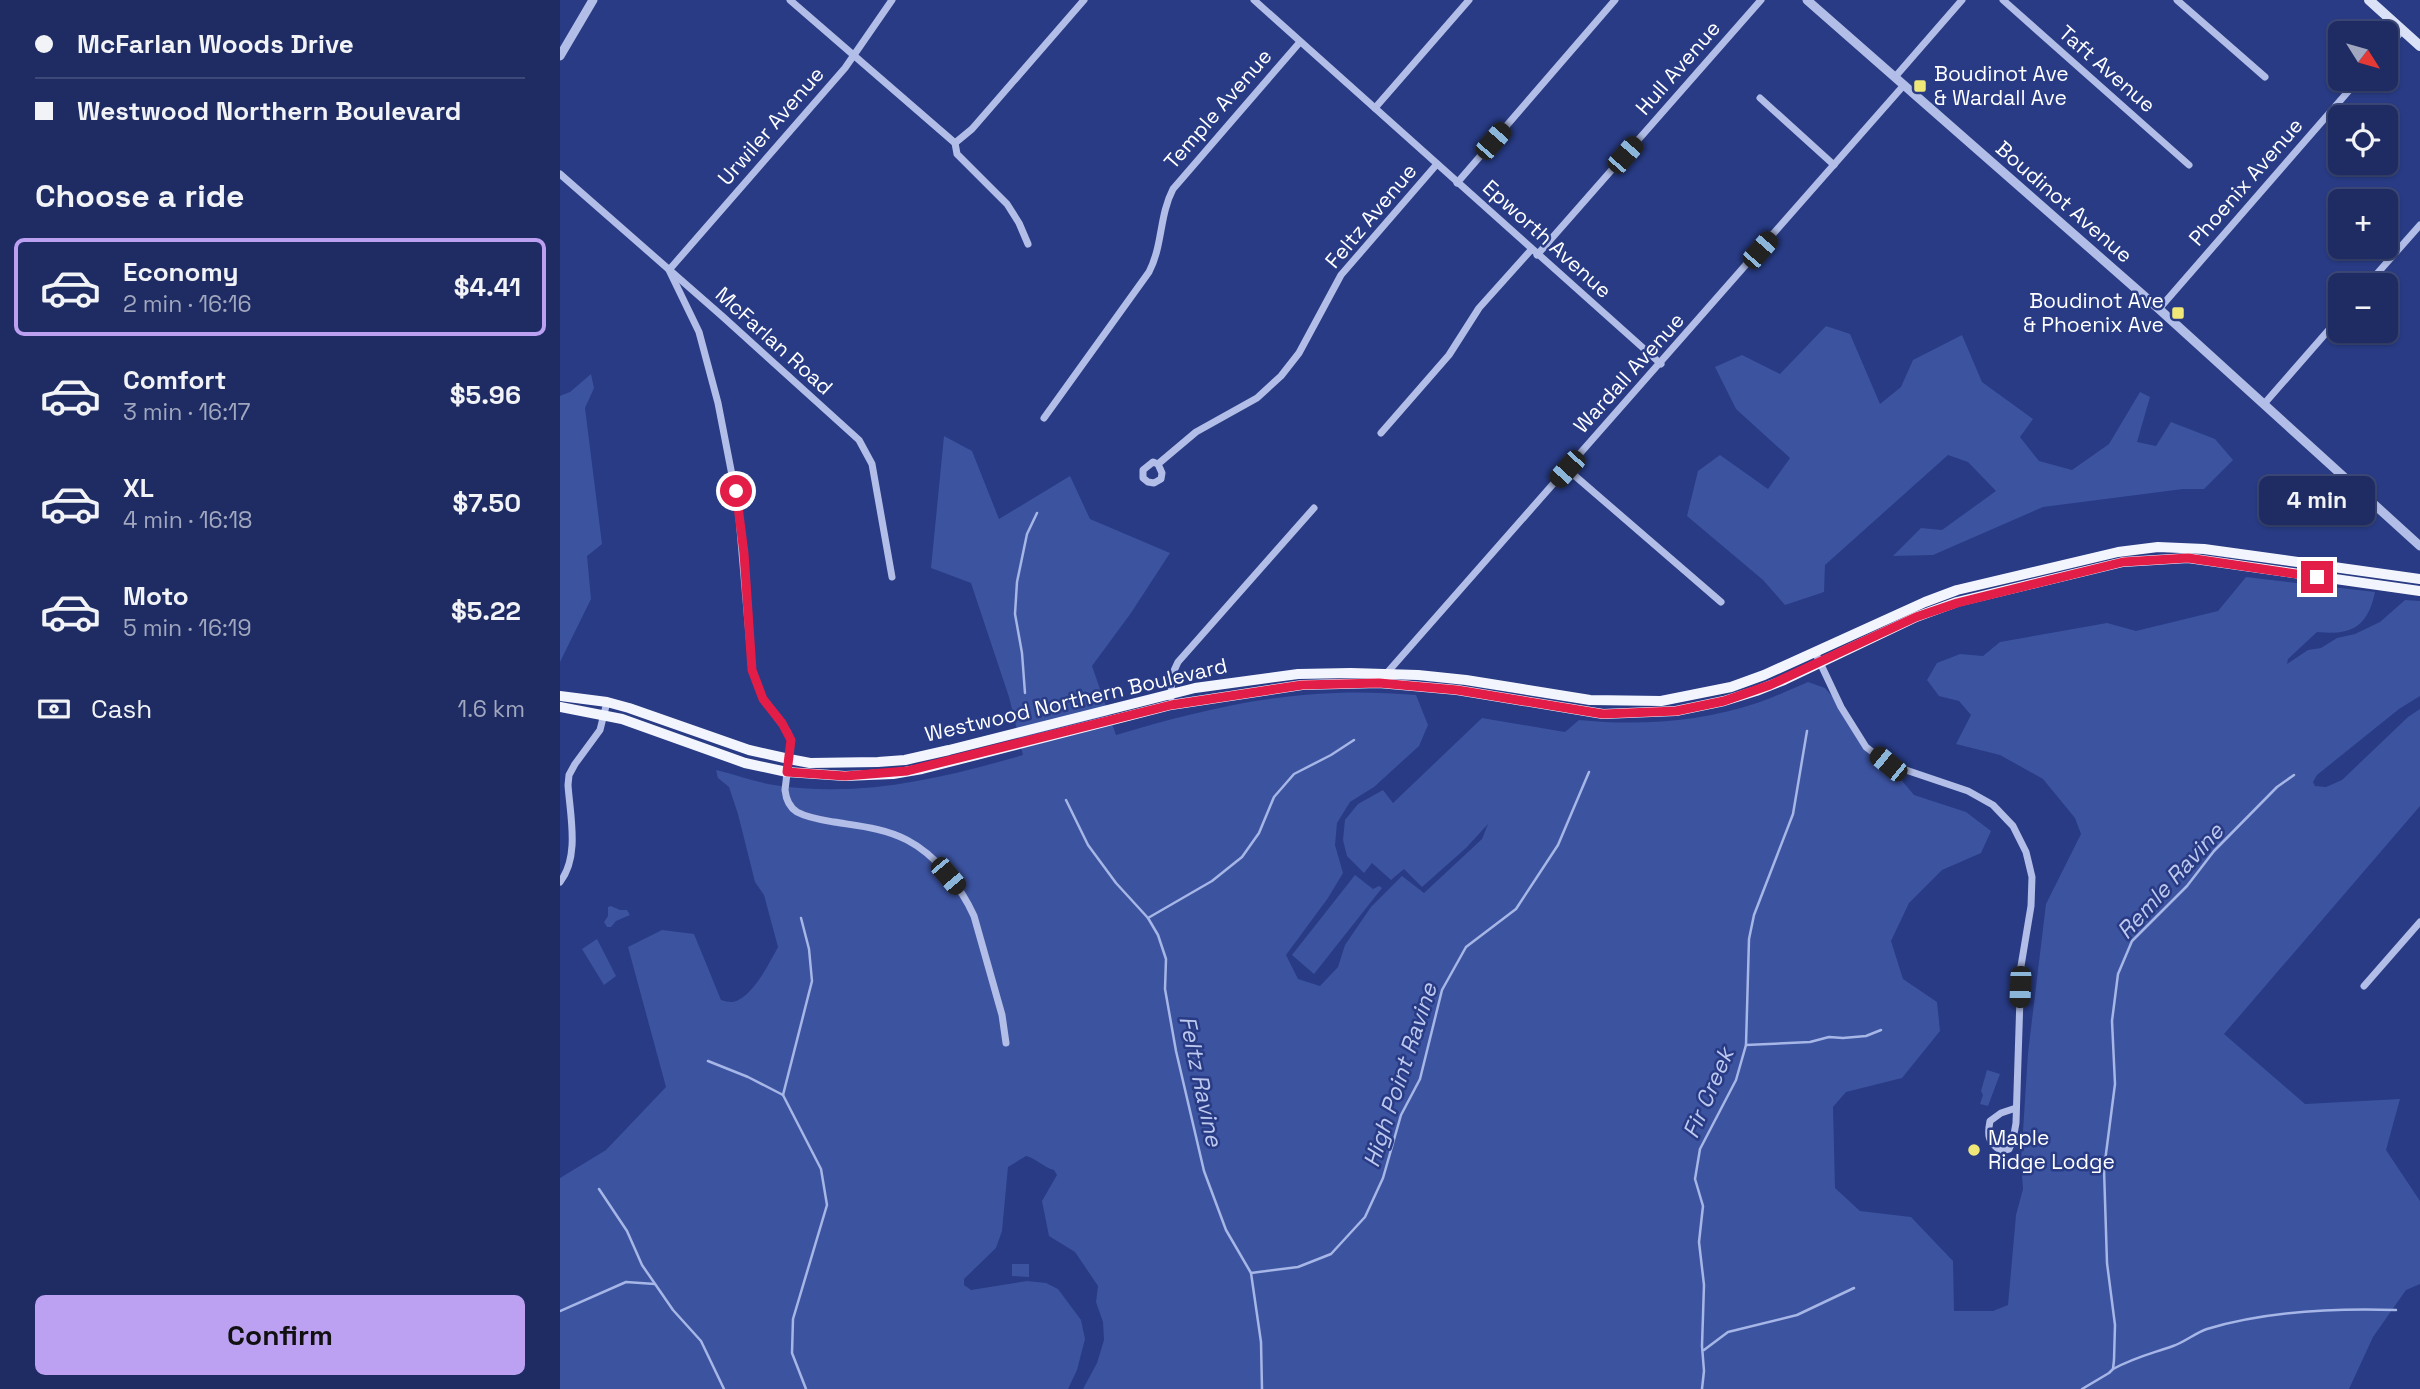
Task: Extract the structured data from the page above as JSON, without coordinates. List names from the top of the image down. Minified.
{"streets":{"main road":["Westwood Northern Boulevard"],"street":["Hull Avenue","Taft Avenue","Temple Avenue","Urwiler Avenue","Phoenix Avenue","Boudinot Avenue","Feltz Avenue","Epworth Avenue","McFarlan Road","Wardall Avenue"]},"crossings":[["Hull Avenue","Epworth Avenue"],["Temple Avenue","Epworth Avenue"],["Urwiler Avenue","McFarlan Road"],["Phoenix Avenue","Boudinot Avenue"],["Boudinot Avenue","Wardall Avenue"],["Feltz Avenue","Epworth Avenue"],["Epworth Avenue","Wardall Avenue"],["Wardall Avenue","Westwood Northern Boulevard"]],"water":["Remle Ravine","High Point Ravine","Feltz Ravine","Fir Creek"],"places":{"transit":["Boudinot Ave & Wardall Ave","Boudinot Ave & Phoenix Ave"],"other":["Maple Ridge Lodge"]},"north":"bottom right","page":{"banner":["McFarlan Woods Drive","Westwood Northern Boulevard"],"map_buttons":["+","−"],"heading":"Choose a ride","list":[{"name":"Economy","note":"2 min · 16:16","value":"$4.41"},{"name":"Comfort","note":"3 min · 16:17","value":"$5.96"},{"name":"XL","note":"4 min · 16:18","value":"$7.50"},{"name":"Moto","note":"5 min · 16:19","value":"$5.22"}],"bubble":"4 min","pay":["Cash","1.6 km"],"buttons":"Confirm"}}
